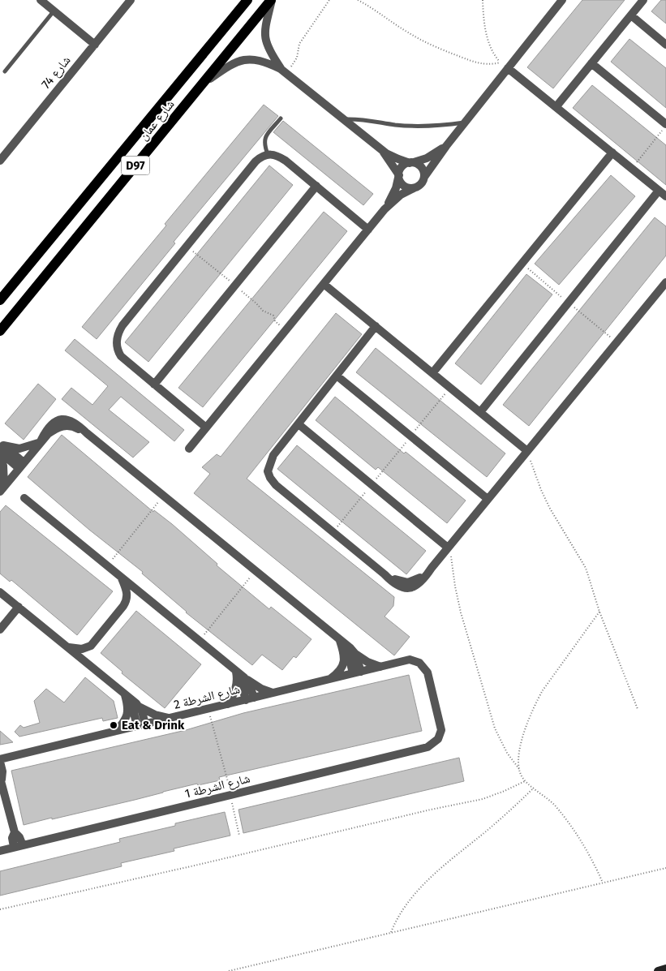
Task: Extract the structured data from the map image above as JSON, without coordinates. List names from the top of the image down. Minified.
{"streets":{"main road":["شارع عمان","D97"],"street":["شارع 74","شارع الشرطة 2","شارع الشرطة 1"]},"crossings":[["شارع الشرطة 2","شارع الشرطة 1"]],"places":["Eat & Drink"]}
